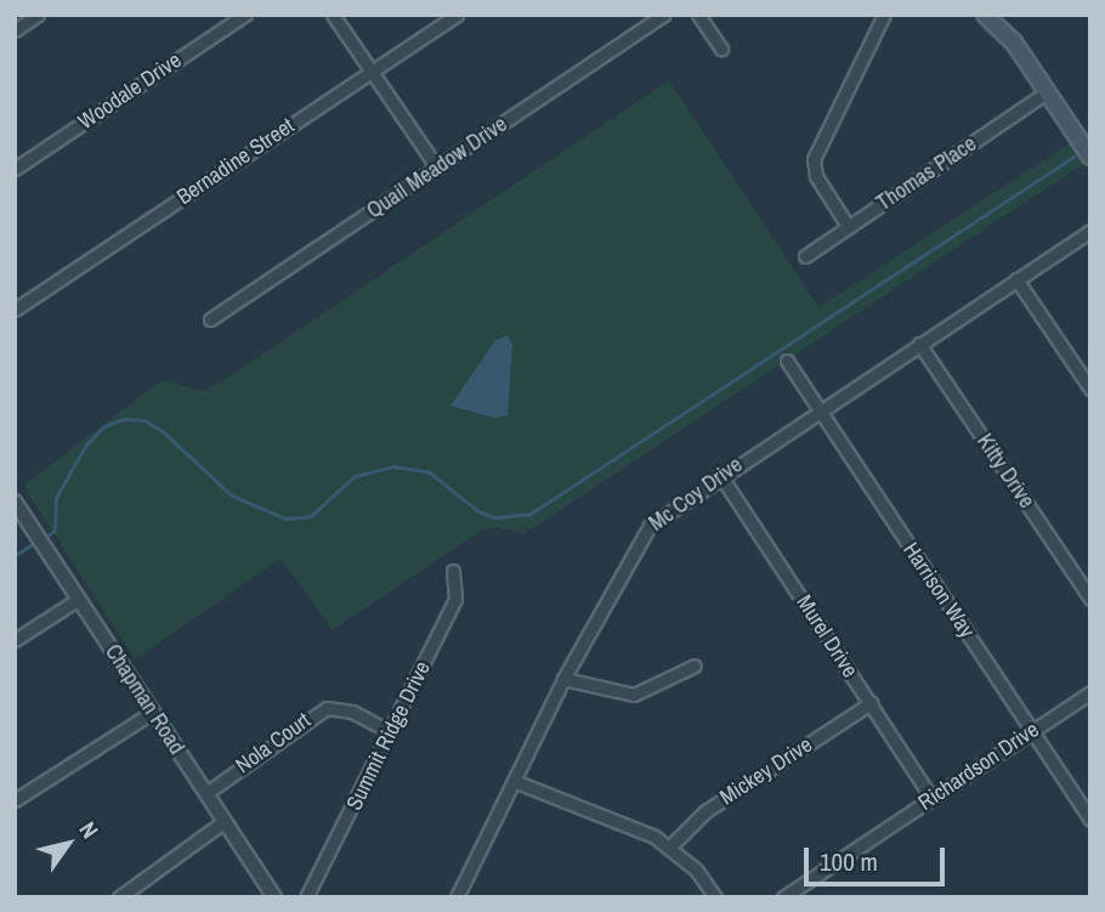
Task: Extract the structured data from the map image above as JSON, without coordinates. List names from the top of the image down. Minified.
{"streets":{"street":["Woodale Drive","Bernadine Street","Quail Meadow Drive","Thomas Place","Kitty Drive","Mc Coy Drive","Harrison Way","Murel Drive","Chapman Road","Summit Ridge Drive","Nola Court","Richardson Drive","Mickey Drive"]},"crossings":[["Kitty Drive","Mc Coy Drive"],["Mc Coy Drive","Harrison Way"],["Mc Coy Drive","Murel Drive"],["Harrison Way","Richardson Drive"],["Murel Drive","Richardson Drive"],["Murel Drive","Mickey Drive"],["Chapman Road","Nola Court"],["Summit Ridge Drive","Nola Court"]],"scale_bar":"100 m","north":"top right"}
